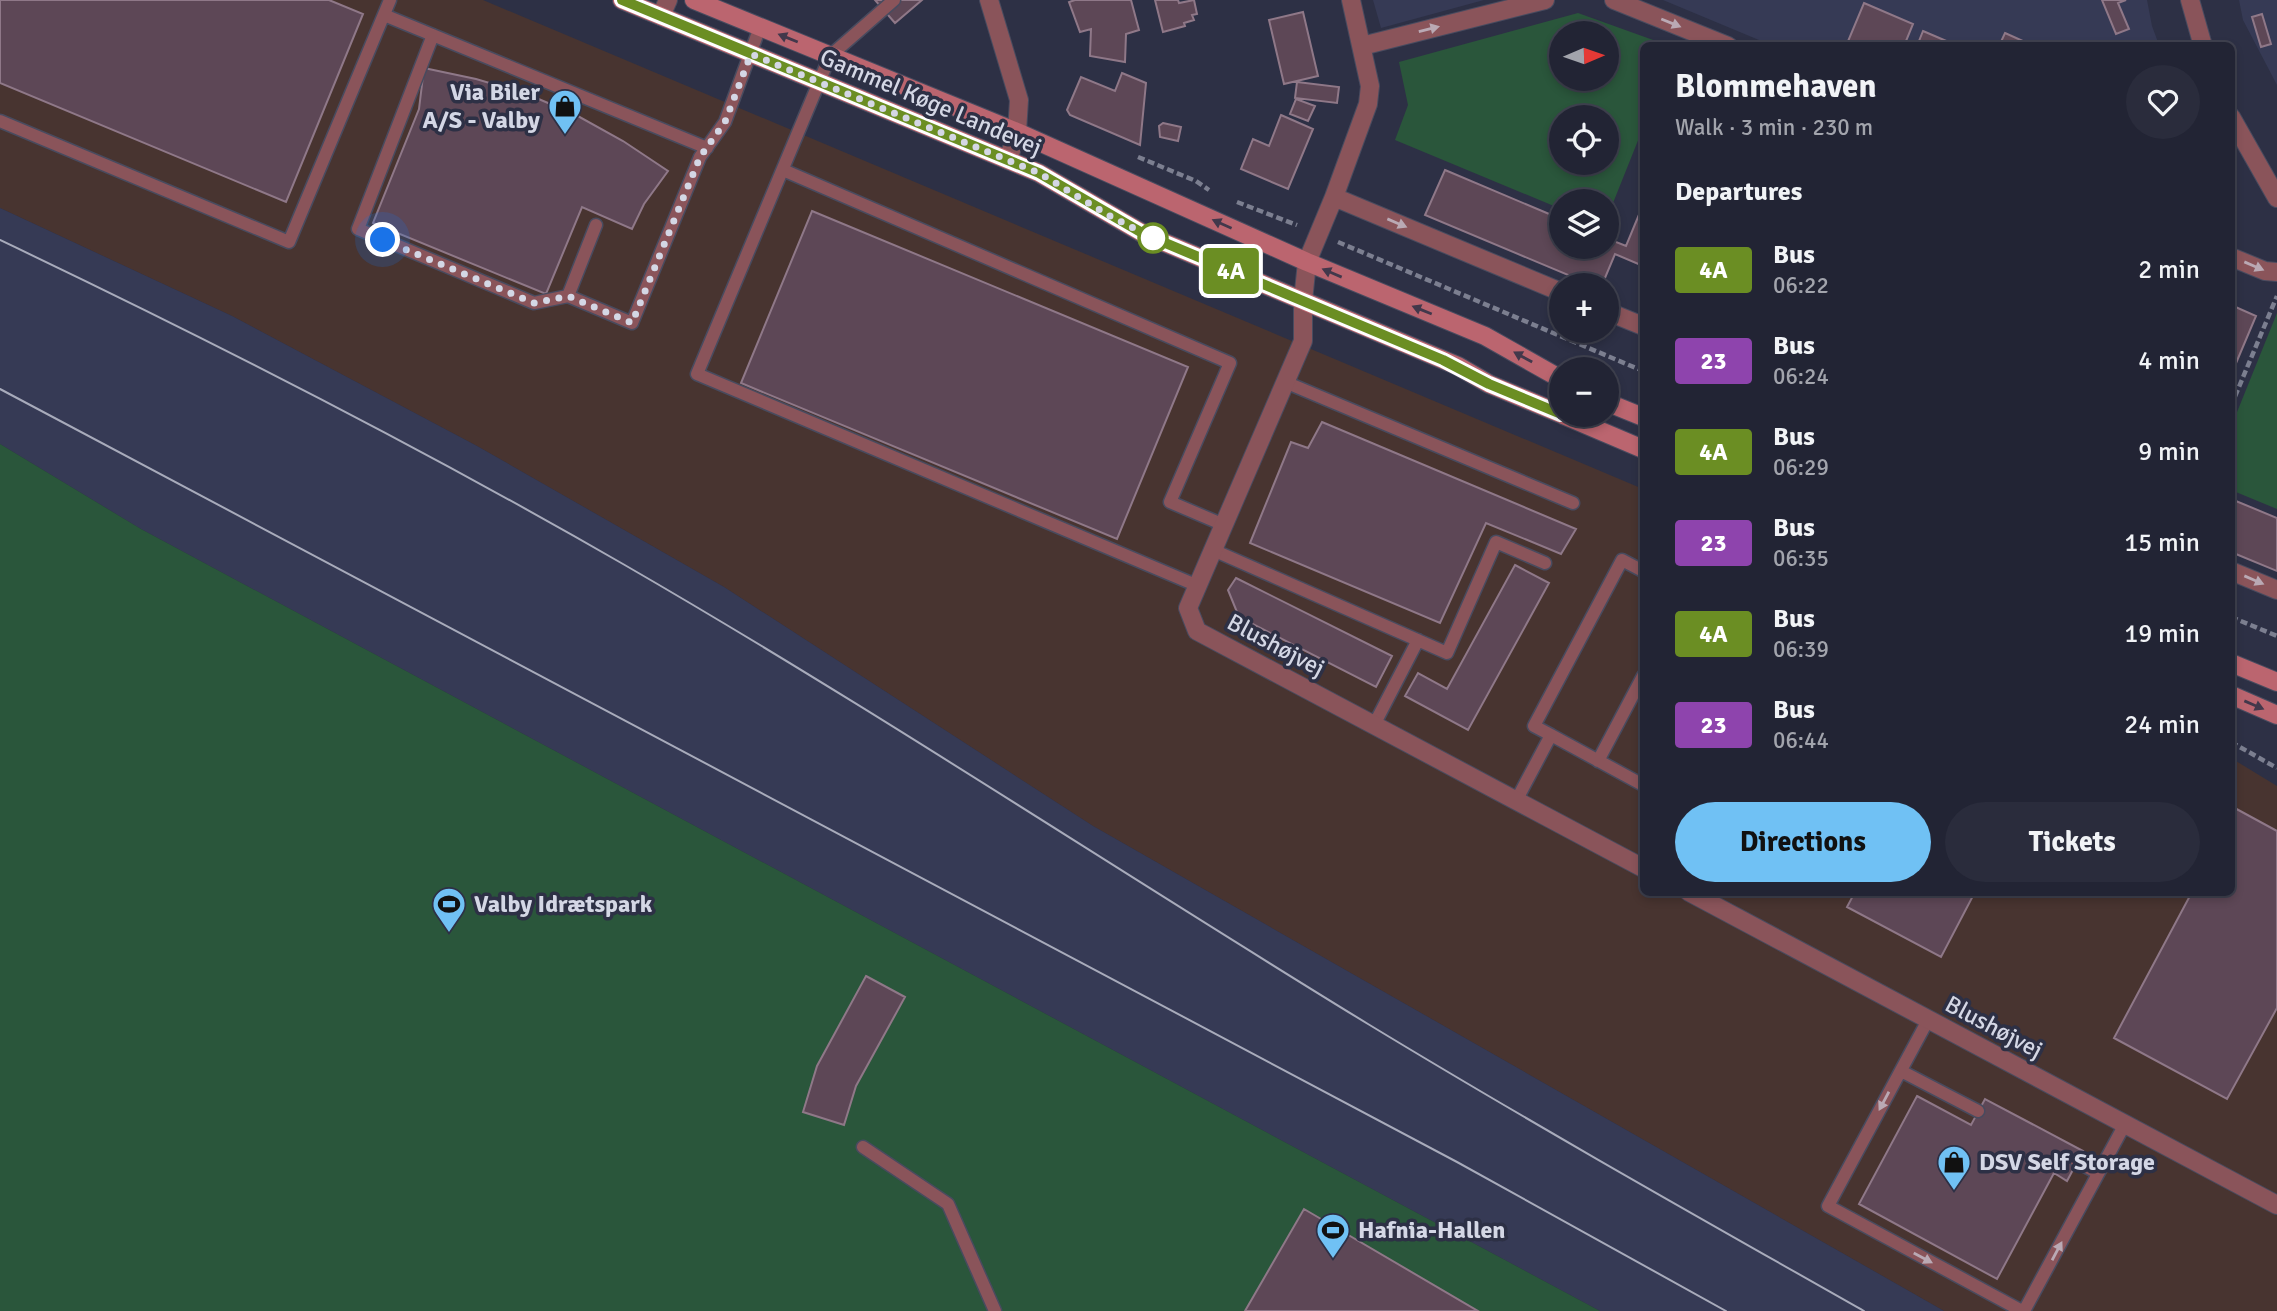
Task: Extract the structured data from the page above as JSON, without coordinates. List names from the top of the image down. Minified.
{"streets":{"main road":["Gammel Køge Landevej"],"street":["Blushøjvej"]},"crossings":[["Gammel Køge Landevej","Blushøjvej"]],"places":{"shop":["Via Biler A/S - Valby","DSV Self Storage"],"sports":["Valby Idrætspark","Hafnia-Hallen"]},"lines":["bus line 4A"],"north":"right","page":{"on_map":"4A","map_buttons":["+","−"],"heading":[["Blommehaven","Walk · 3 min · 230 m"],"Departures"],"list":[{"mark":"4A","name":"Bus","note":"06:22","value":"2 min"},{"mark":"23","name":"Bus","note":"06:24","value":"4 min"},{"mark":"4A","name":"Bus","note":"06:29","value":"9 min"},{"mark":"23","name":"Bus","note":"06:35","value":"15 min"},{"mark":"4A","name":"Bus","note":"06:39","value":"19 min"},{"mark":"23","name":"Bus","note":"06:44","value":"24 min"}],"buttons":["Directions","Tickets"]}}
